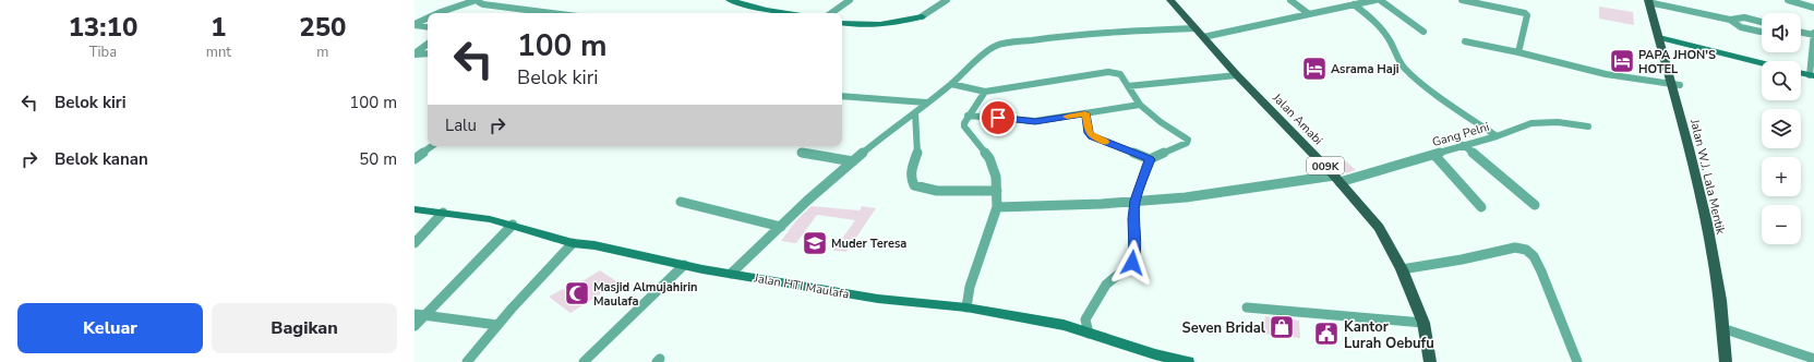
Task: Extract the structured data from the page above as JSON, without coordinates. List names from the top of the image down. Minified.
{"streets":{"main road":["Jalan Amabi","009K","Jalan W.J. Lala Mentik"],"street":["Gang Pelni","Jalan HTI Maulafa"]},"crossings":[["Jalan Amabi","Gang Pelni"]],"places":{"hotel":["PAPA JHON'S HOTEL","Asrama Haji"],"school or university":["Muder Teresa"],"mosque":["Masjid Almujahirin Maulafa"],"shop":["Seven Bridal"],"public building":["Kantor Lurah Oebufu"]},"page":{"eta":["13:10","Tiba","1","mnt","250","m"],"map_buttons":["+","−"],"turn":["100 m","Belok kiri"],"list":[{"name":"Belok kiri","value":"100 m"},{"name":"Belok kanan","value":"50 m"}],"then":"Lalu","buttons":["Keluar","Bagikan"]}}
